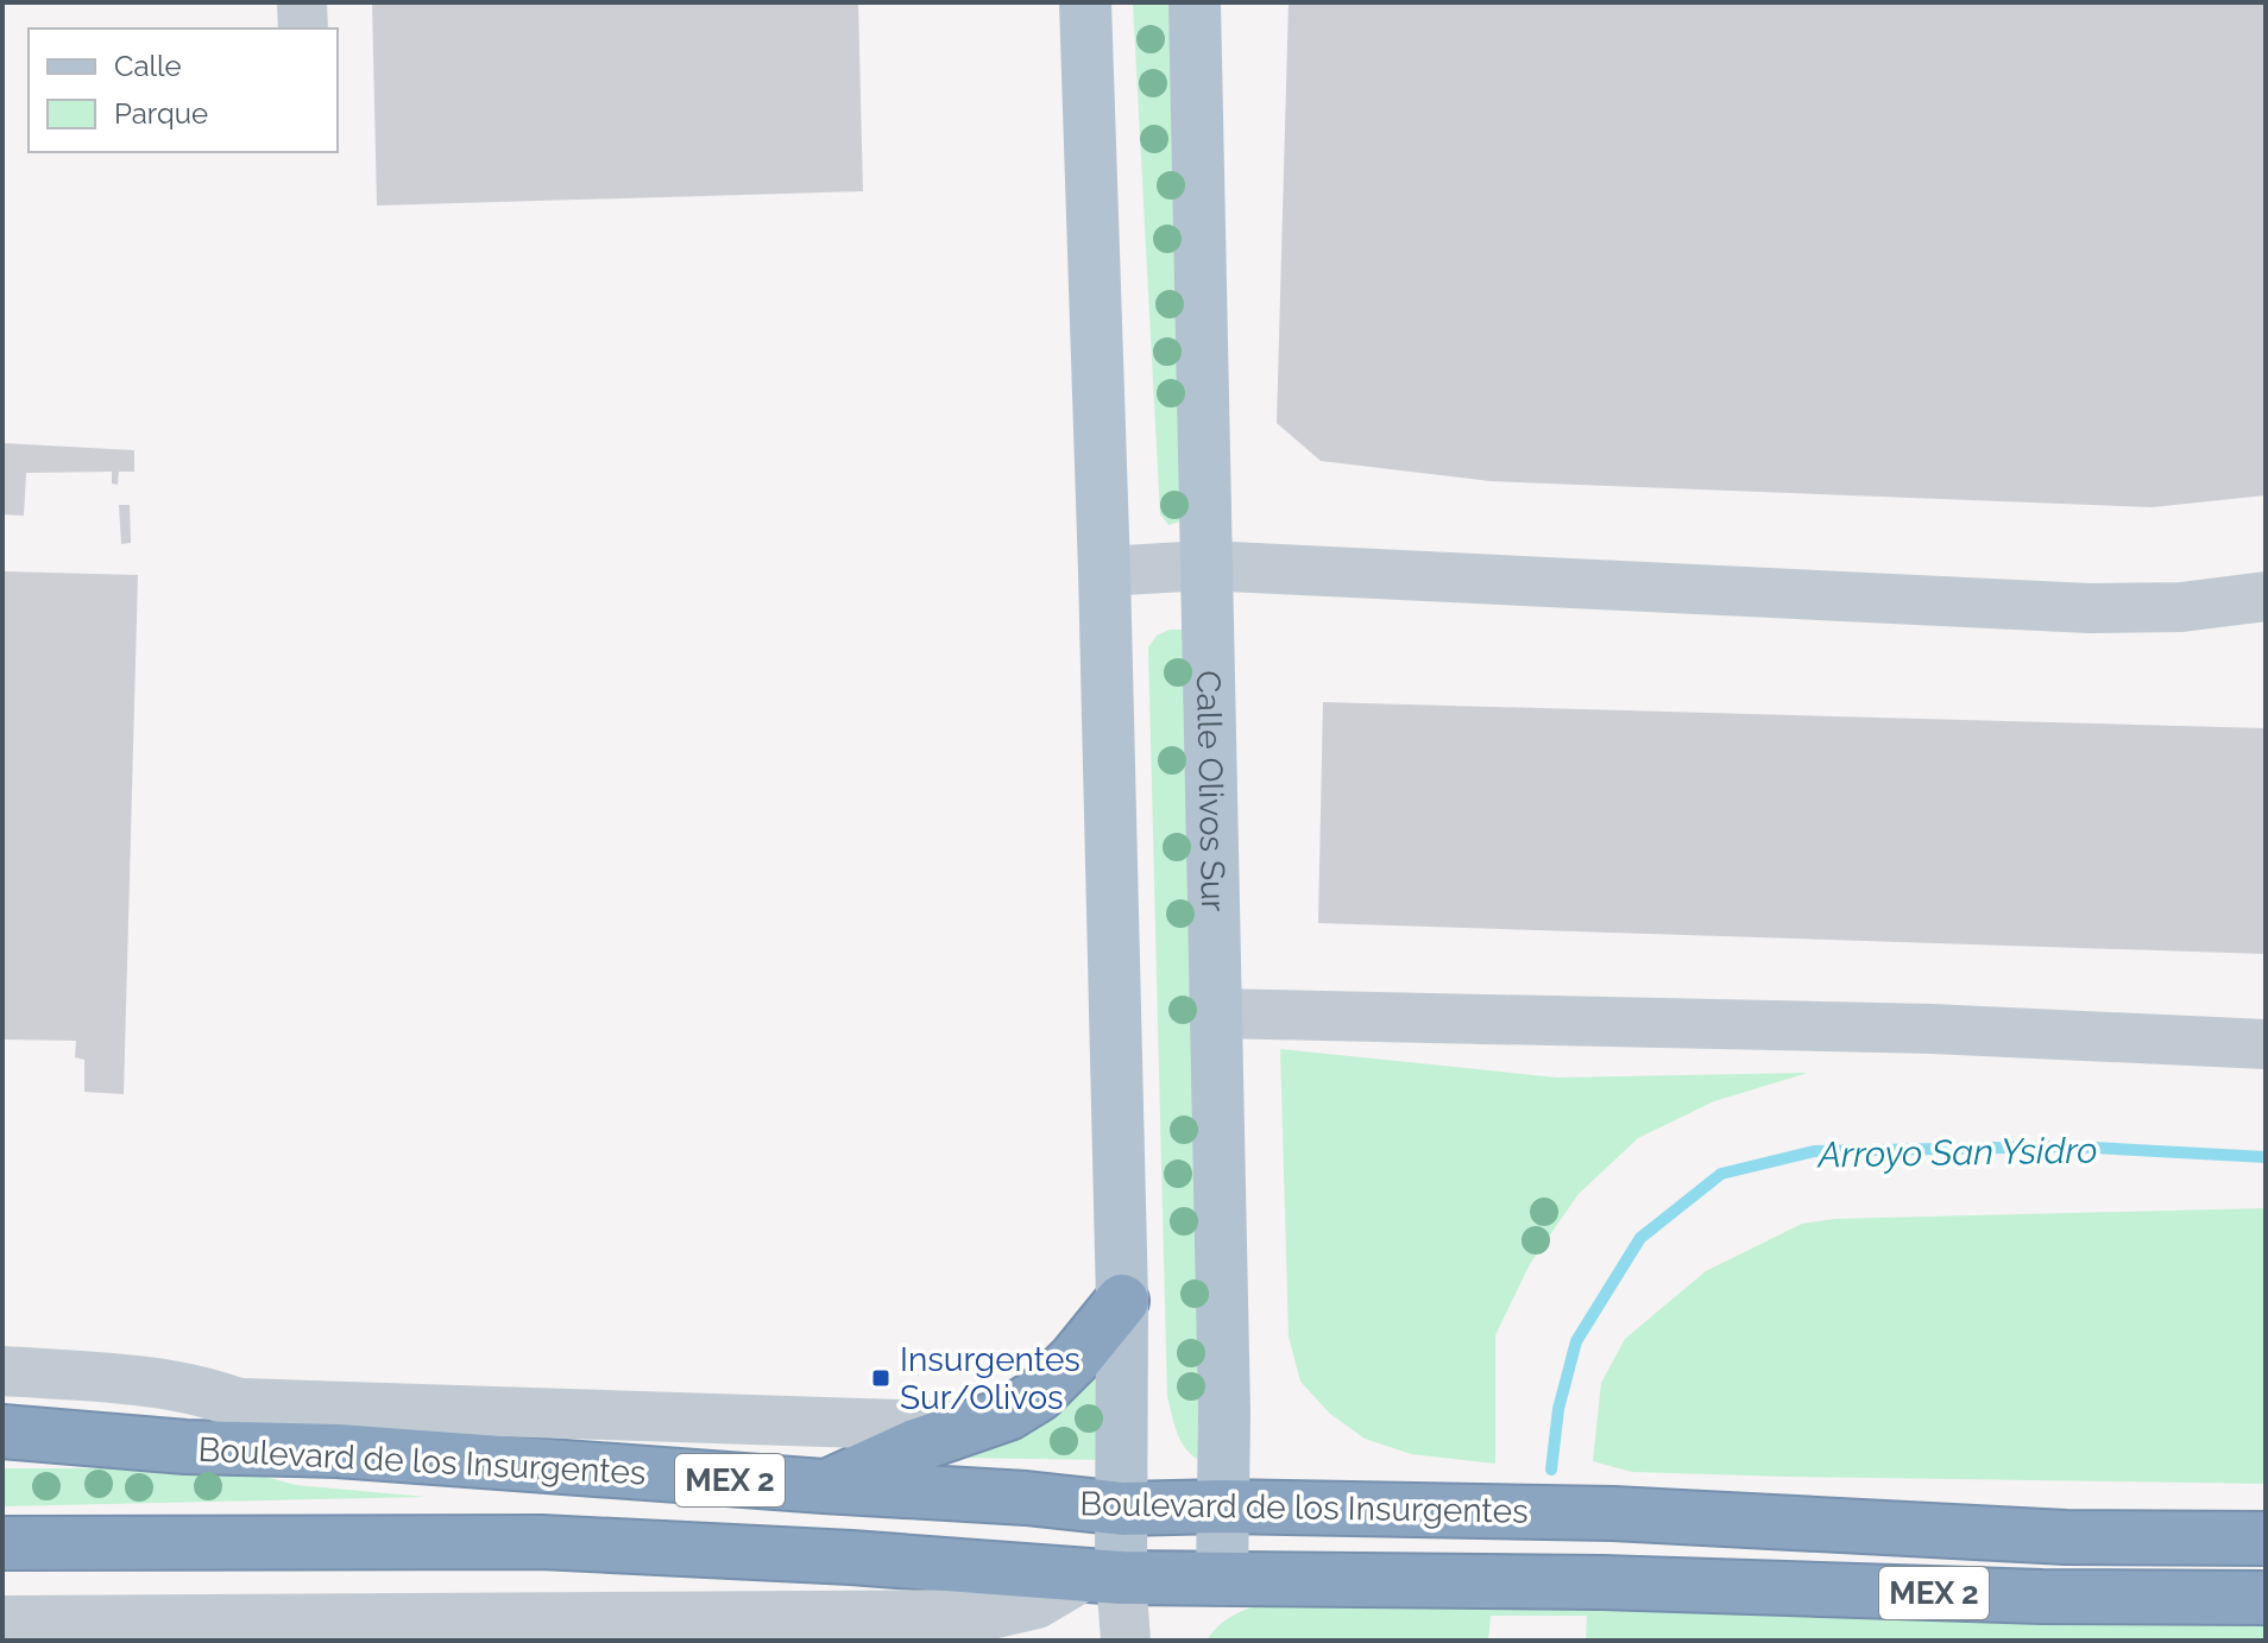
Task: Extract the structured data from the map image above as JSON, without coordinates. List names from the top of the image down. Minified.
{"streets":{"highway":["Boulevard de los Insurgentes","MEX 2"],"main road":["Calle Olivos Sur"]},"crossings":[["Calle Olivos Sur","Boulevard de los Insurgentes"],["Calle Olivos Sur","MEX 2"]],"water":["Arroyo San Ysidro"],"places":{"transit":["Insurgentes Sur/Olivos"]},"legend":["Calle","Parque"]}
